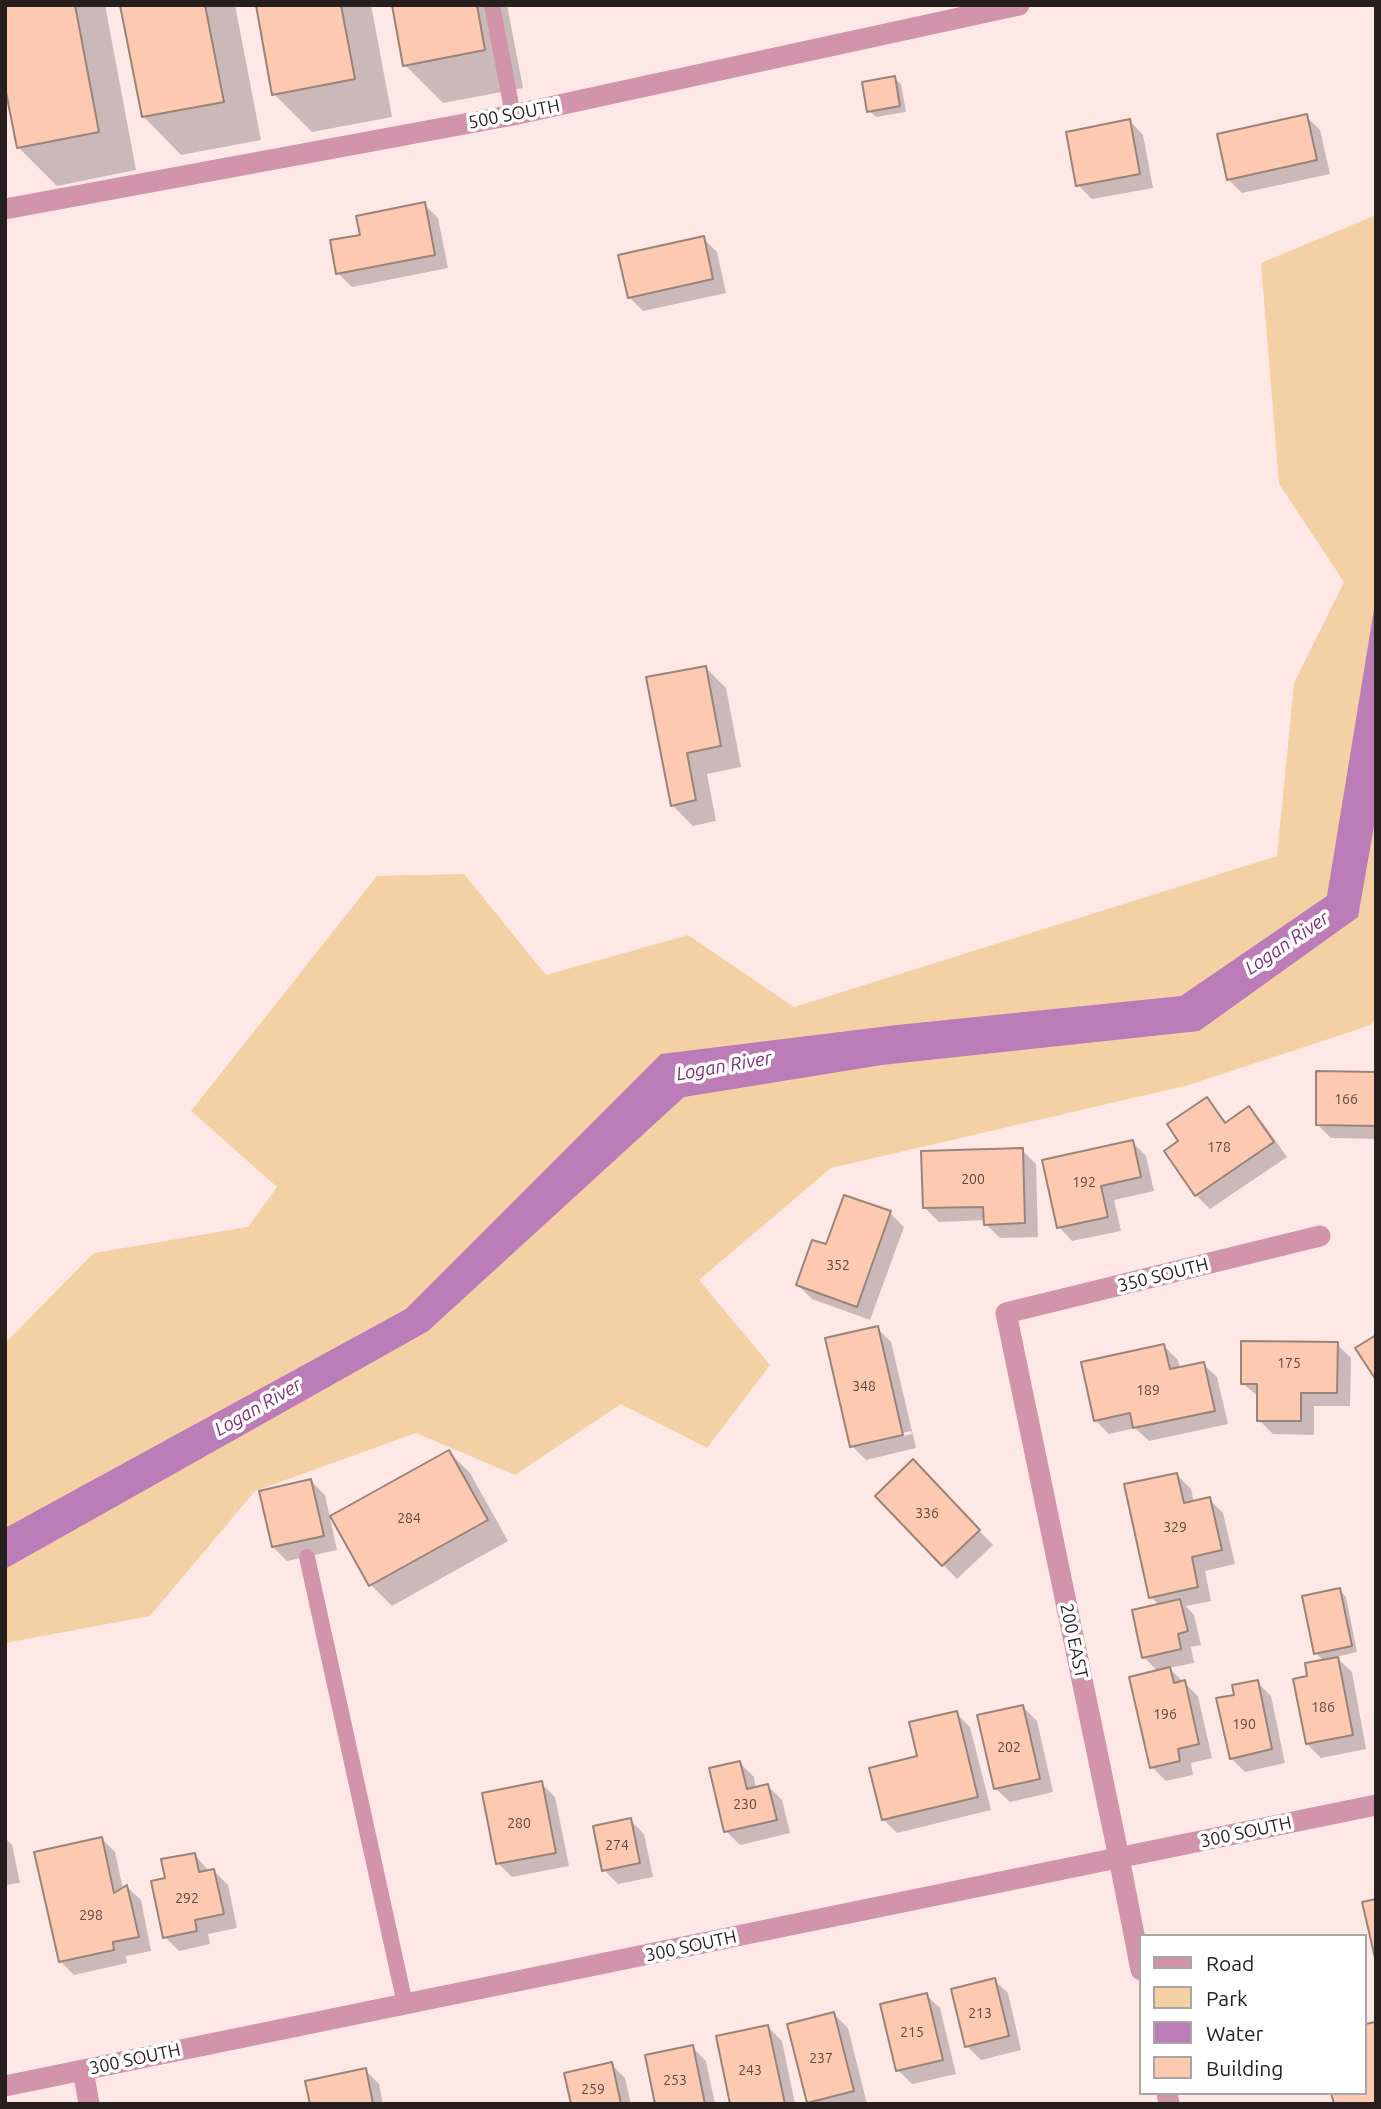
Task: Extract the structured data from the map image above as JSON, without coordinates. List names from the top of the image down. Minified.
{"streets":{"street":["500 SOUTH","350 SOUTH","200 EAST","300 SOUTH"]},"crossings":[["350 SOUTH","200 EAST"],["200 EAST","300 SOUTH"]],"water":["Logan River"],"house_numbers":["166","178","200","192","352","175","348","189","336","284","329","186","196","190","202","230","280","274","292","298","213","215","237","243","253","259"],"legend":["Road","Park","Water","Building"]}
